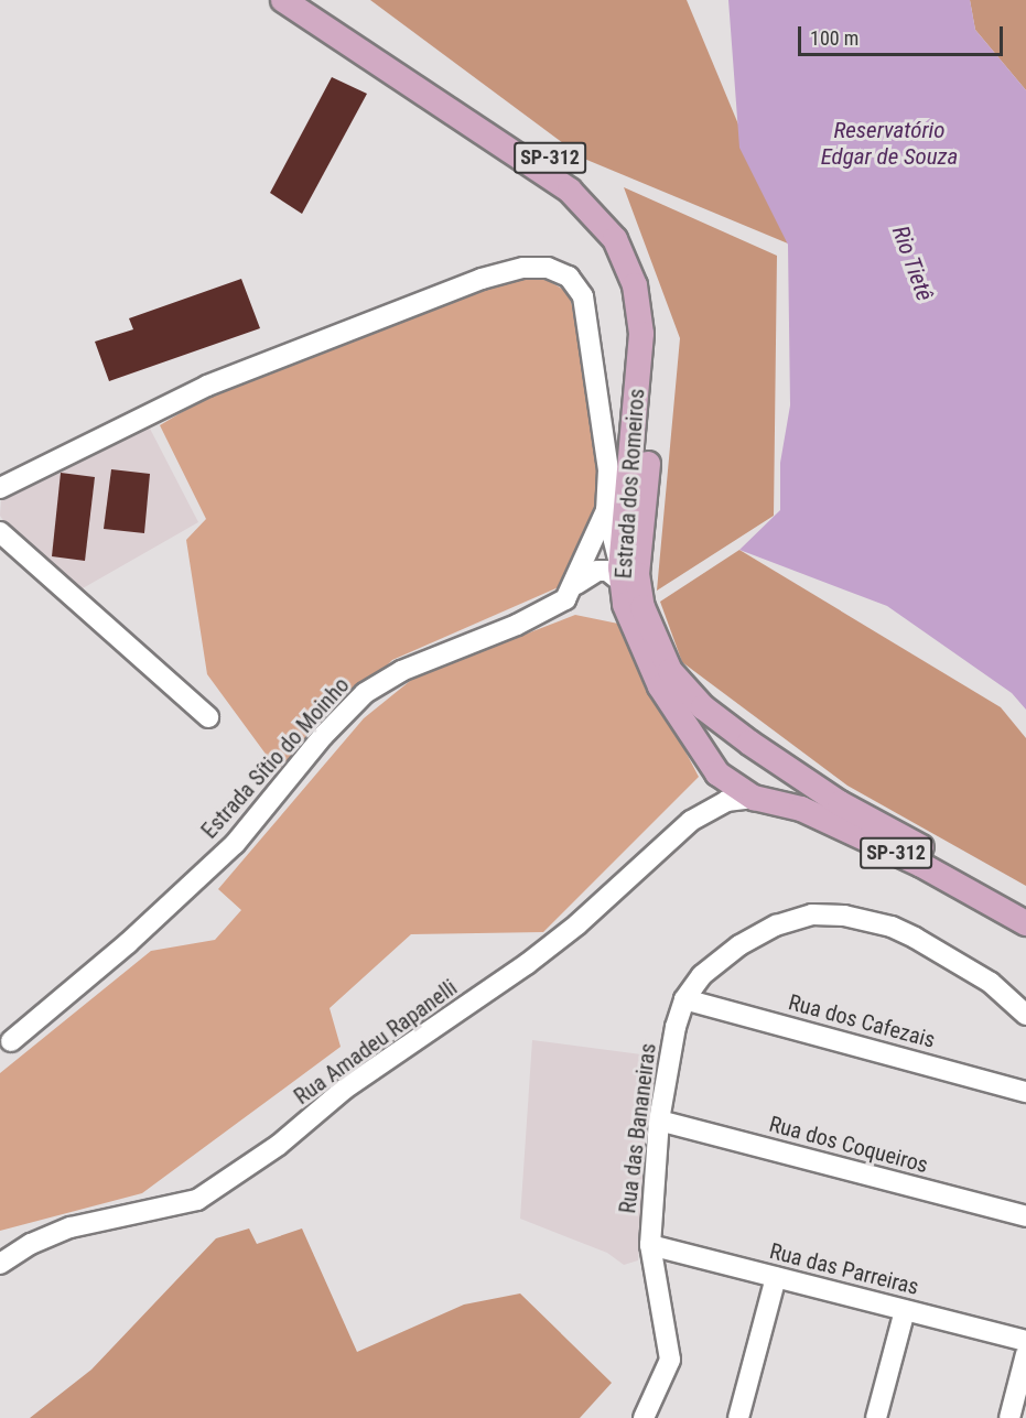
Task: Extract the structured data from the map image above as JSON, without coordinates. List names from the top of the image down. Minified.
{"streets":{"main road":["SP-312","Estrada dos Romeiros"],"street":["Estrada Sítio do Moinho","Rua dos Cafezais","Rua Amadeu Rapanelli","Rua das Bananeiras","Rua dos Coqueiros","Rua das Parreiras"]},"crossings":[["Estrada dos Romeiros","Estrada Sítio do Moinho"],["Rua dos Cafezais","Rua das Bananeiras"],["Rua das Bananeiras","Rua dos Coqueiros"],["Rua das Bananeiras","Rua das Parreiras"]],"water":["Reservatório Edgar de Souza","Rio Tietê"],"scale_bar":"100 m"}
